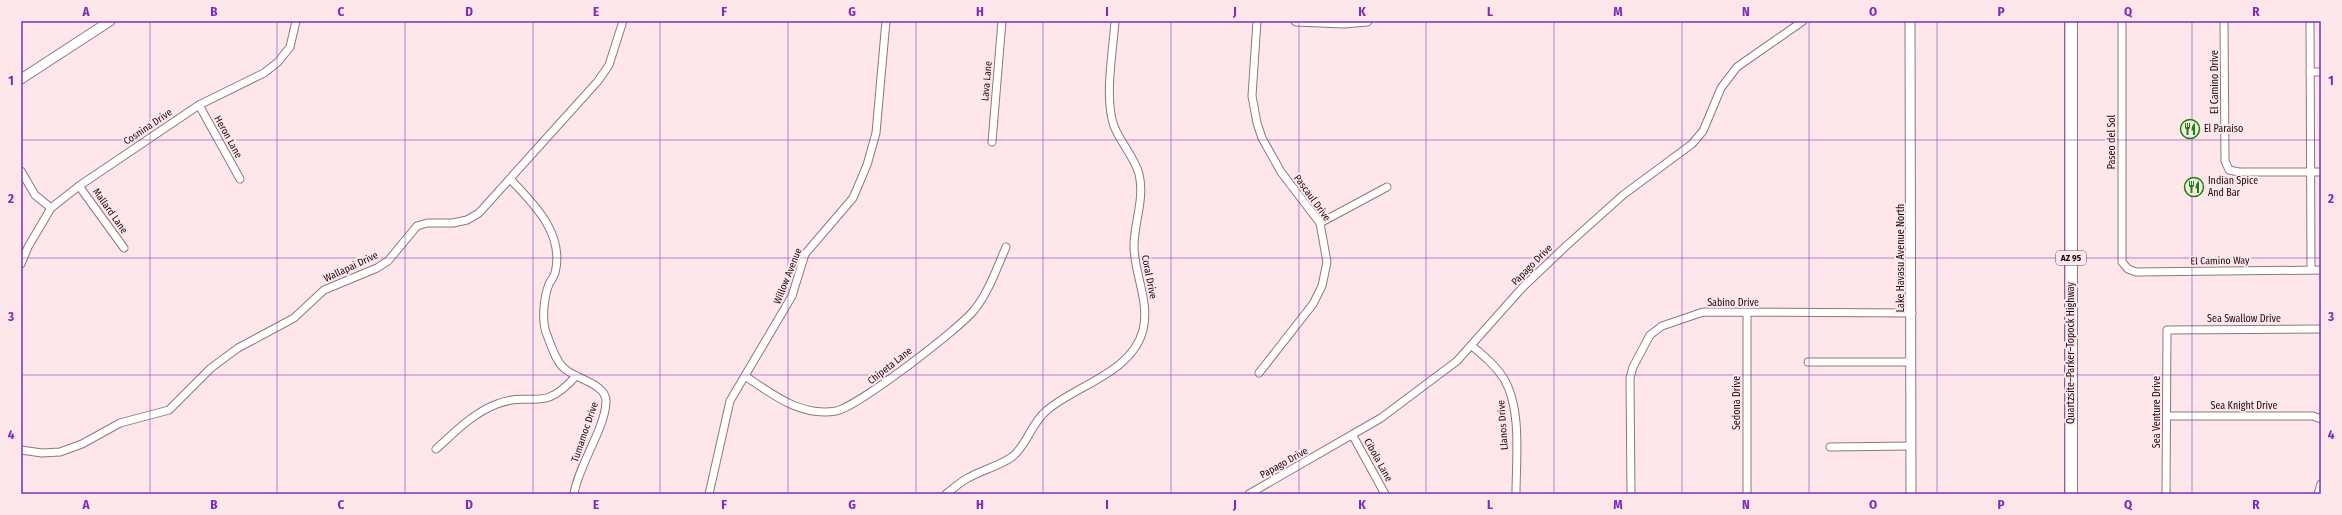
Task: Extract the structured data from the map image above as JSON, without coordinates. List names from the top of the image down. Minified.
{"streets":{"highway":["AZ 95","Quartzsite–Parker–Topock Highway"],"main road":["Lake Havasu Avenue North"],"street":["Lava Lane","El Camino Drive","Cosnina Drive","Heron Lane","Paseo del Sol","Pascaul Drive","Mallard Lane","El Camino Way","Papago Drive","Wallapai Drive","Willow Avenue","Coral Drive","Sabino Drive","Sea Swallow Drive","Chipeta Lane","Sedona Drive","Sea Knight Drive","Sea Venture Drive","Llanos Drive","Tumamoc Drive","Cibola Lane"]},"crossings":[["Cosnina Drive","Heron Lane"],["Cosnina Drive","Mallard Lane"],["Paseo del Sol","El Camino Way"],["Lake Havasu Avenue North","Sabino Drive"],["Papago Drive","Llanos Drive"],["Papago Drive","Cibola Lane"],["Wallapai Drive","Tumamoc Drive"],["Willow Avenue","Chipeta Lane"],["Sabino Drive","Sedona Drive"],["Sea Swallow Drive","Sea Venture Drive"],["Sea Knight Drive","Sea Venture Drive"]],"places":{"restaurant":["El Paraiso","Indian Spice And Bar"]},"grid":{"columns":["A","B","C","D","E","F","G","H","I","J","K","L","M","N","O","P","Q","R"],"rows":["1","2","3","4"]}}
